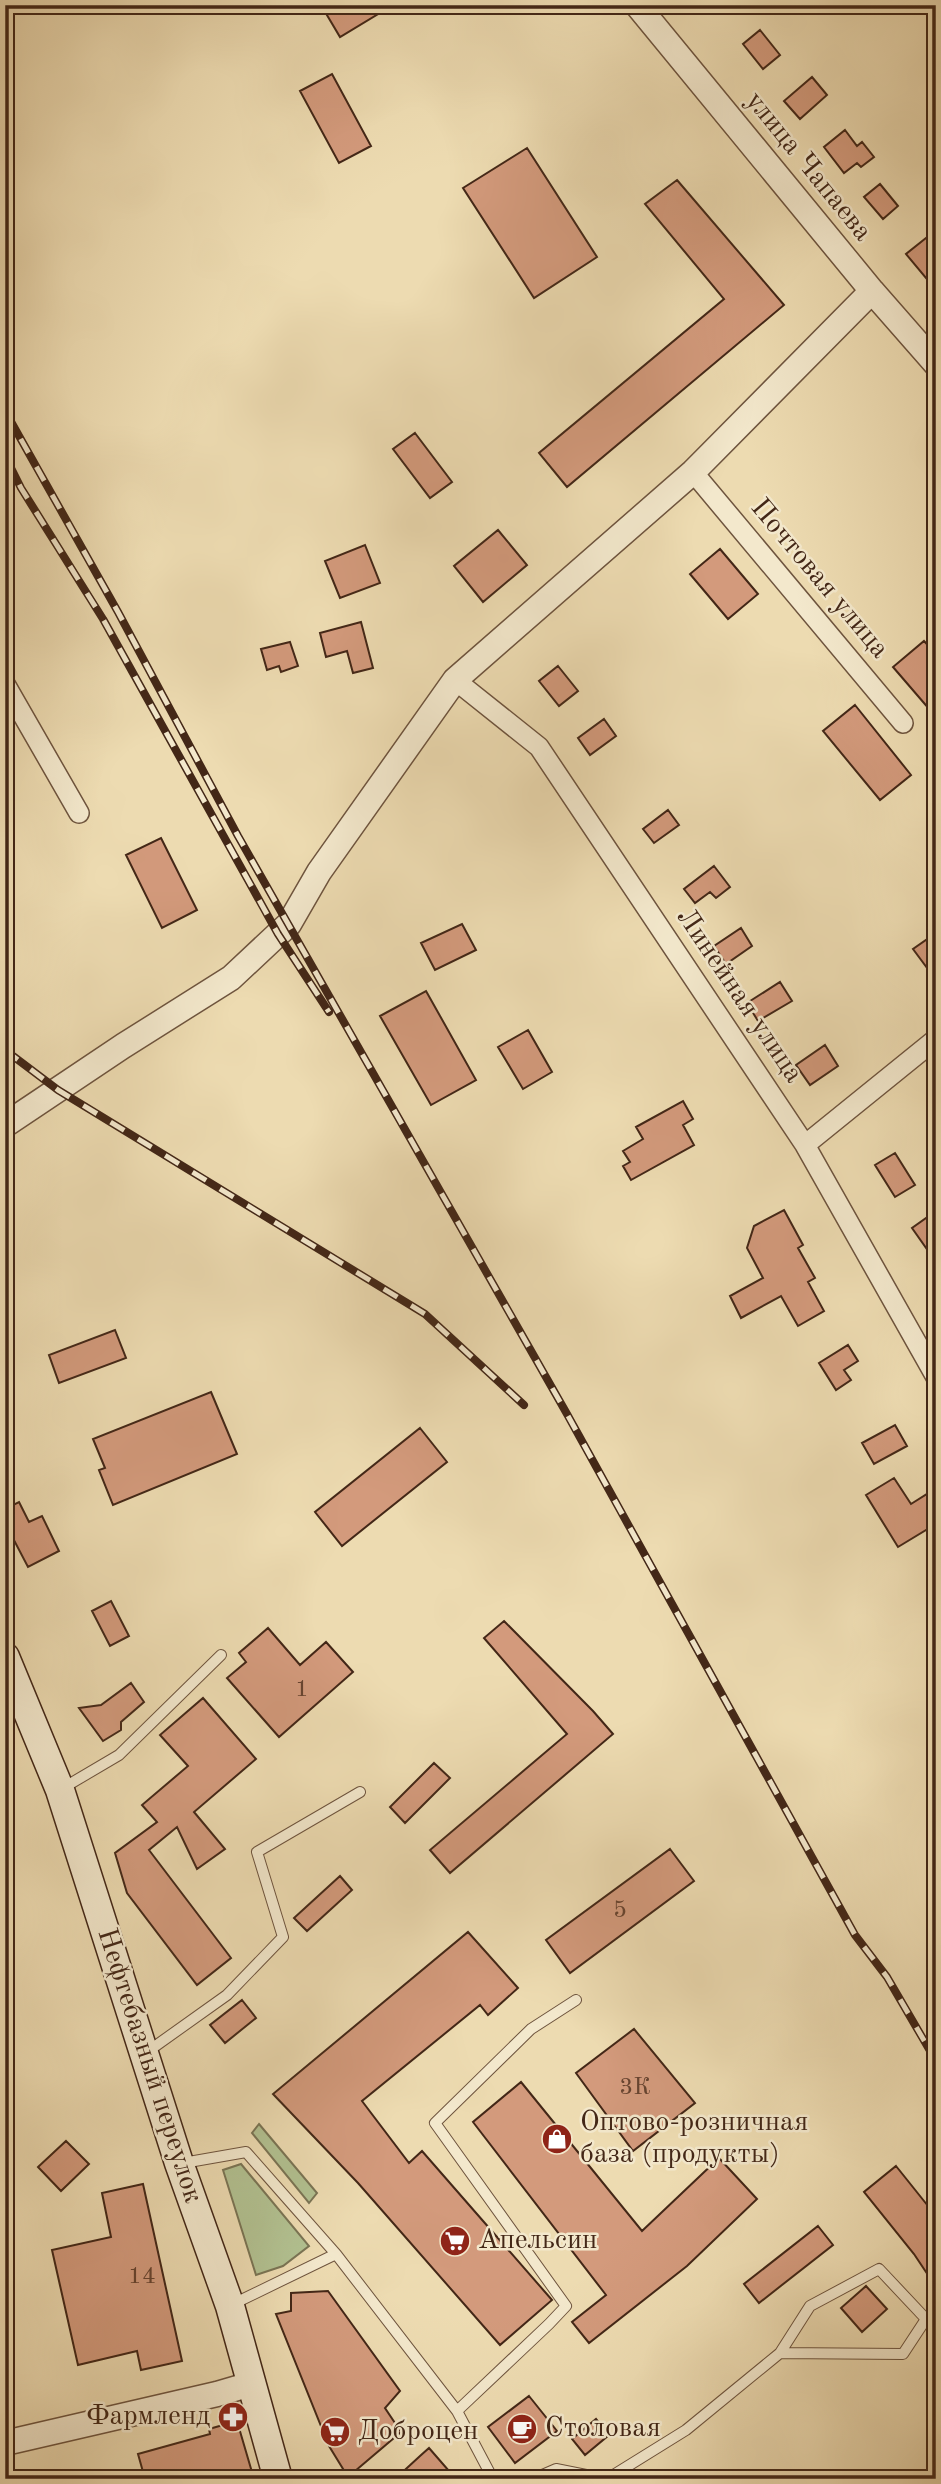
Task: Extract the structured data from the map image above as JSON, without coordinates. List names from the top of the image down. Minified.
{"streets":{"main road":["Нефтебазный переулок"],"street":["улица Чапаева","Почтовая улица","Линейная улица"]},"places":{"shop":["Оптово-розничная база (продукты)"],"supermarket":["Апельсин","Доброцен"],"pharmacy":["Фармленд"],"cafe":["Столовая"]},"house_numbers":["1","5","3К","14"]}
